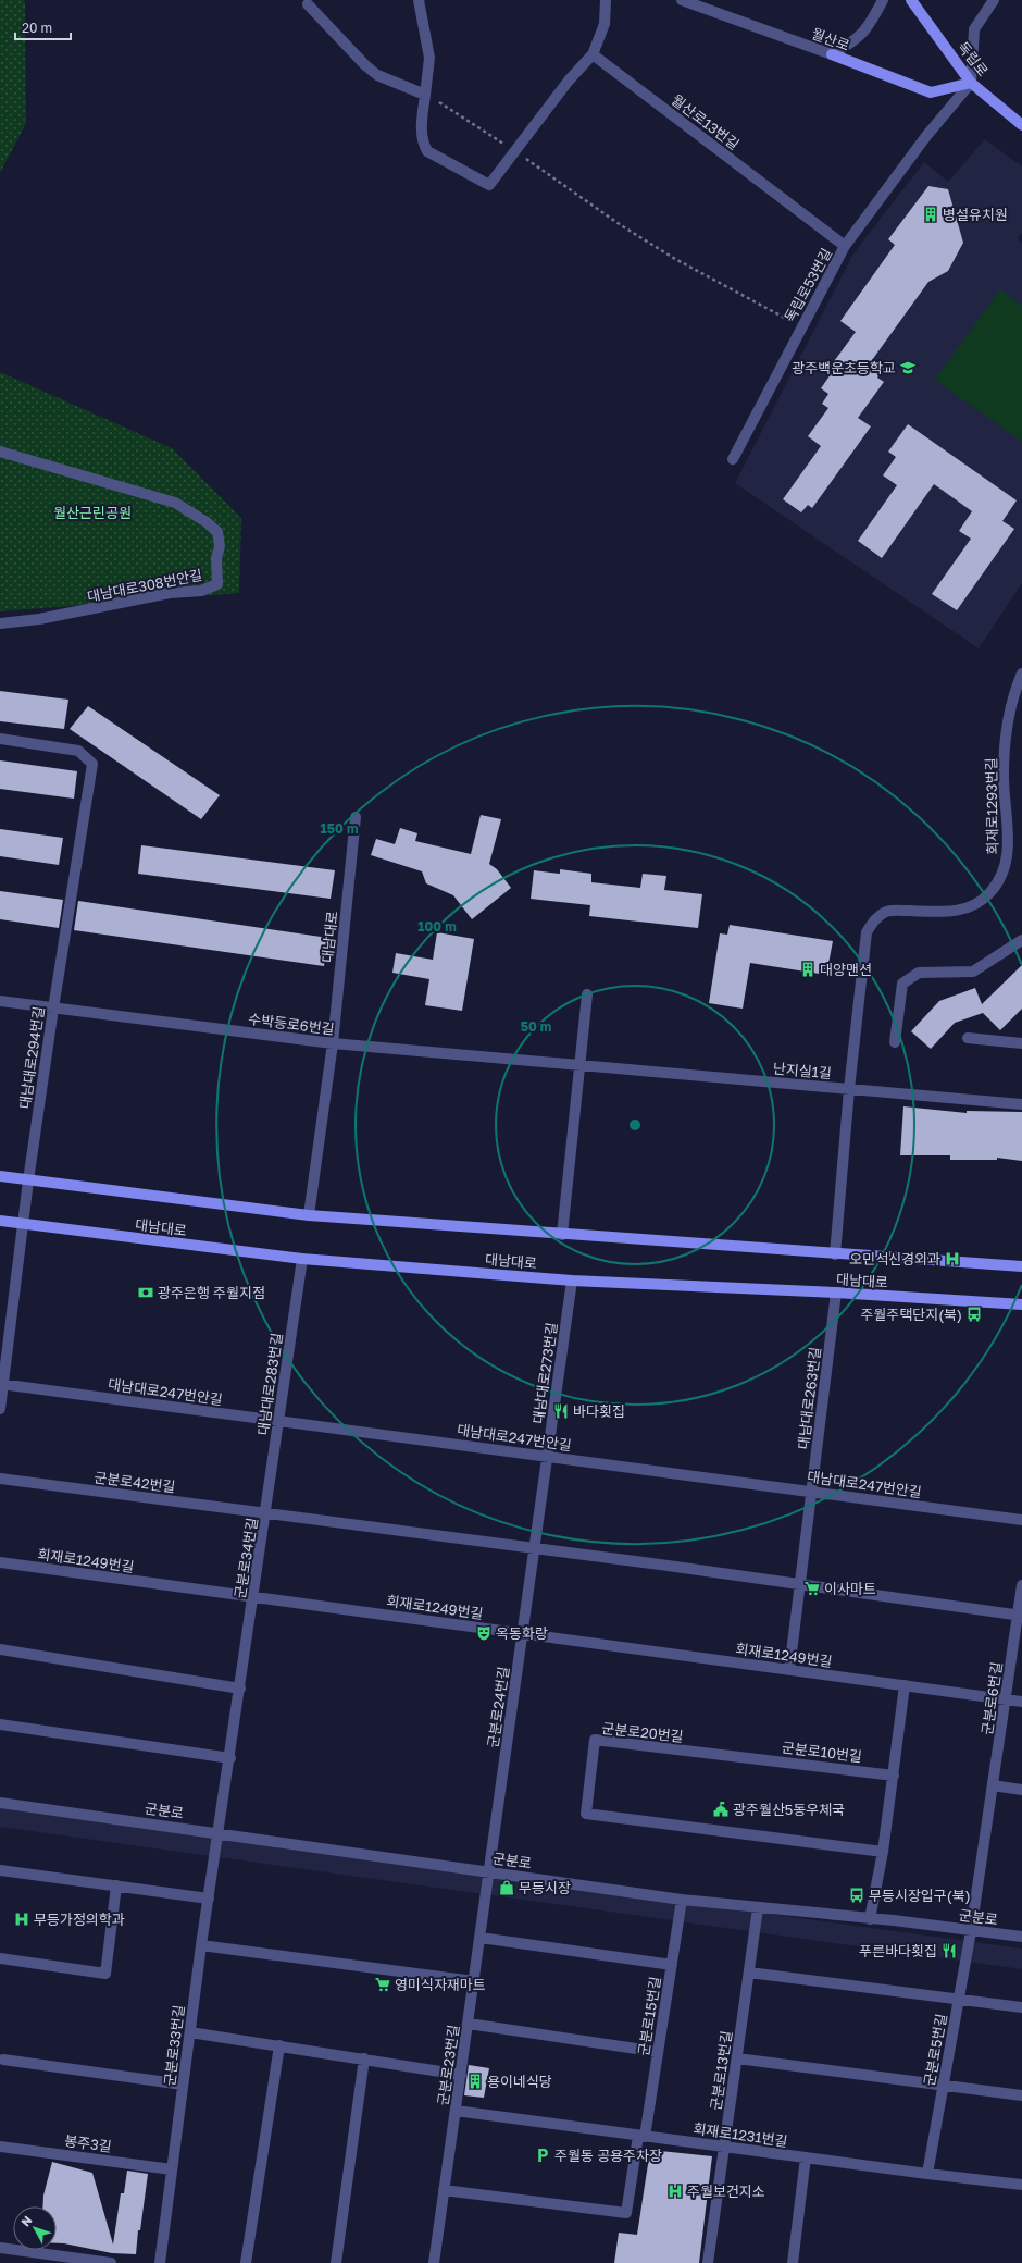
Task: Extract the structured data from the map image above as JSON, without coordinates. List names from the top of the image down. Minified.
{"streets":{"main road":["월산로","독립로","대남대로"],"street":["월산로13번길","독립로53번길","대남대로308번안길","회재로1293번길","수박등로6번길","대남대로294번길","난지실1길","대남대로273번길","대남대로283번길","대남대로247번안길","대남대로263번길","군분로42번길","군분로34번길","회재로1249번길","군분로6번길","군분로24번길","군분로20번길","군분로10번길","군분로","군분로15번길","군분로33번길","군분로5번길","군분로23번길","군분로13번길","회재로1231번길","봉주3길"]},"crossings":[["월산로","독립로"],["월산로","독립로53번길"],["독립로","독립로53번길"],["월산로13번길","독립로53번길"],["회재로1293번길","대남대로"],["대남대로","수박등로6번길"],["대남대로","대남대로294번길"],["대남대로","난지실1길"],["대남대로","대남대로273번길"],["대남대로","대남대로283번길"],["대남대로","대남대로263번길"],["수박등로6번길","대남대로294번길"],["수박등로6번길","난지실1길"],["대남대로294번길","대남대로247번안길"],["대남대로273번길","대남대로247번안길"],["대남대로273번길","군분로34번길"],["대남대로273번길","군분로24번길"],["대남대로283번길","대남대로247번안길"],["대남대로283번길","군분로42번길"],["대남대로283번길","군분로34번길"],["대남대로247번안길","대남대로263번길"],["대남대로263번길","회재로1249번길"],["군분로42번길","군분로34번길"],["군분로34번길","회재로1249번길"],["군분로34번길","군분로24번길"],["군분로34번길","군분로"],["군분로34번길","군분로33번길"],["회재로1249번길","군분로6번길"],["회재로1249번길","군분로24번길"],["군분로6번길","군분로"],["군분로6번길","군분로5번길"],["군분로24번길","군분로"],["군분로24번길","군분로23번길"],["군분로20번길","군분로10번길"],["군분로","군분로15번길"],["군분로","군분로33번길"],["군분로","군분로5번길"],["군분로","군분로23번길"],["군분로","군분로13번길"],["군분로15번길","군분로23번길"],["군분로15번길","회재로1231번길"],["군분로33번길","봉주3길"],["군분로5번길","회재로1231번길"],["군분로23번길","회재로1231번길"],["군분로13번길","회재로1231번길"]],"parks":["월산근린공원"],"places":{"building":["병설유치원","대양맨션","용이네식당"],"school or university":["광주백운초등학교"],"hospital":["오민석신경외과","무등가정의학과","주월보건지소"],"bank":["광주은행 주월지점"],"bus stop":["주월주택단지(북)","무등시장입구(북)"],"restaurant":["바다횟집","푸른바다횟집"],"supermarket":["이사마트","영미식자재마트"],"theatre":["옥동화랑"],"public building":["광주월산5동우체국"],"shop":["무등시장"],"parking":["주월동 공용주차장"]},"scale_bar":"20 m","north":"top left","rings":["150 m","100 m","50 m"]}
